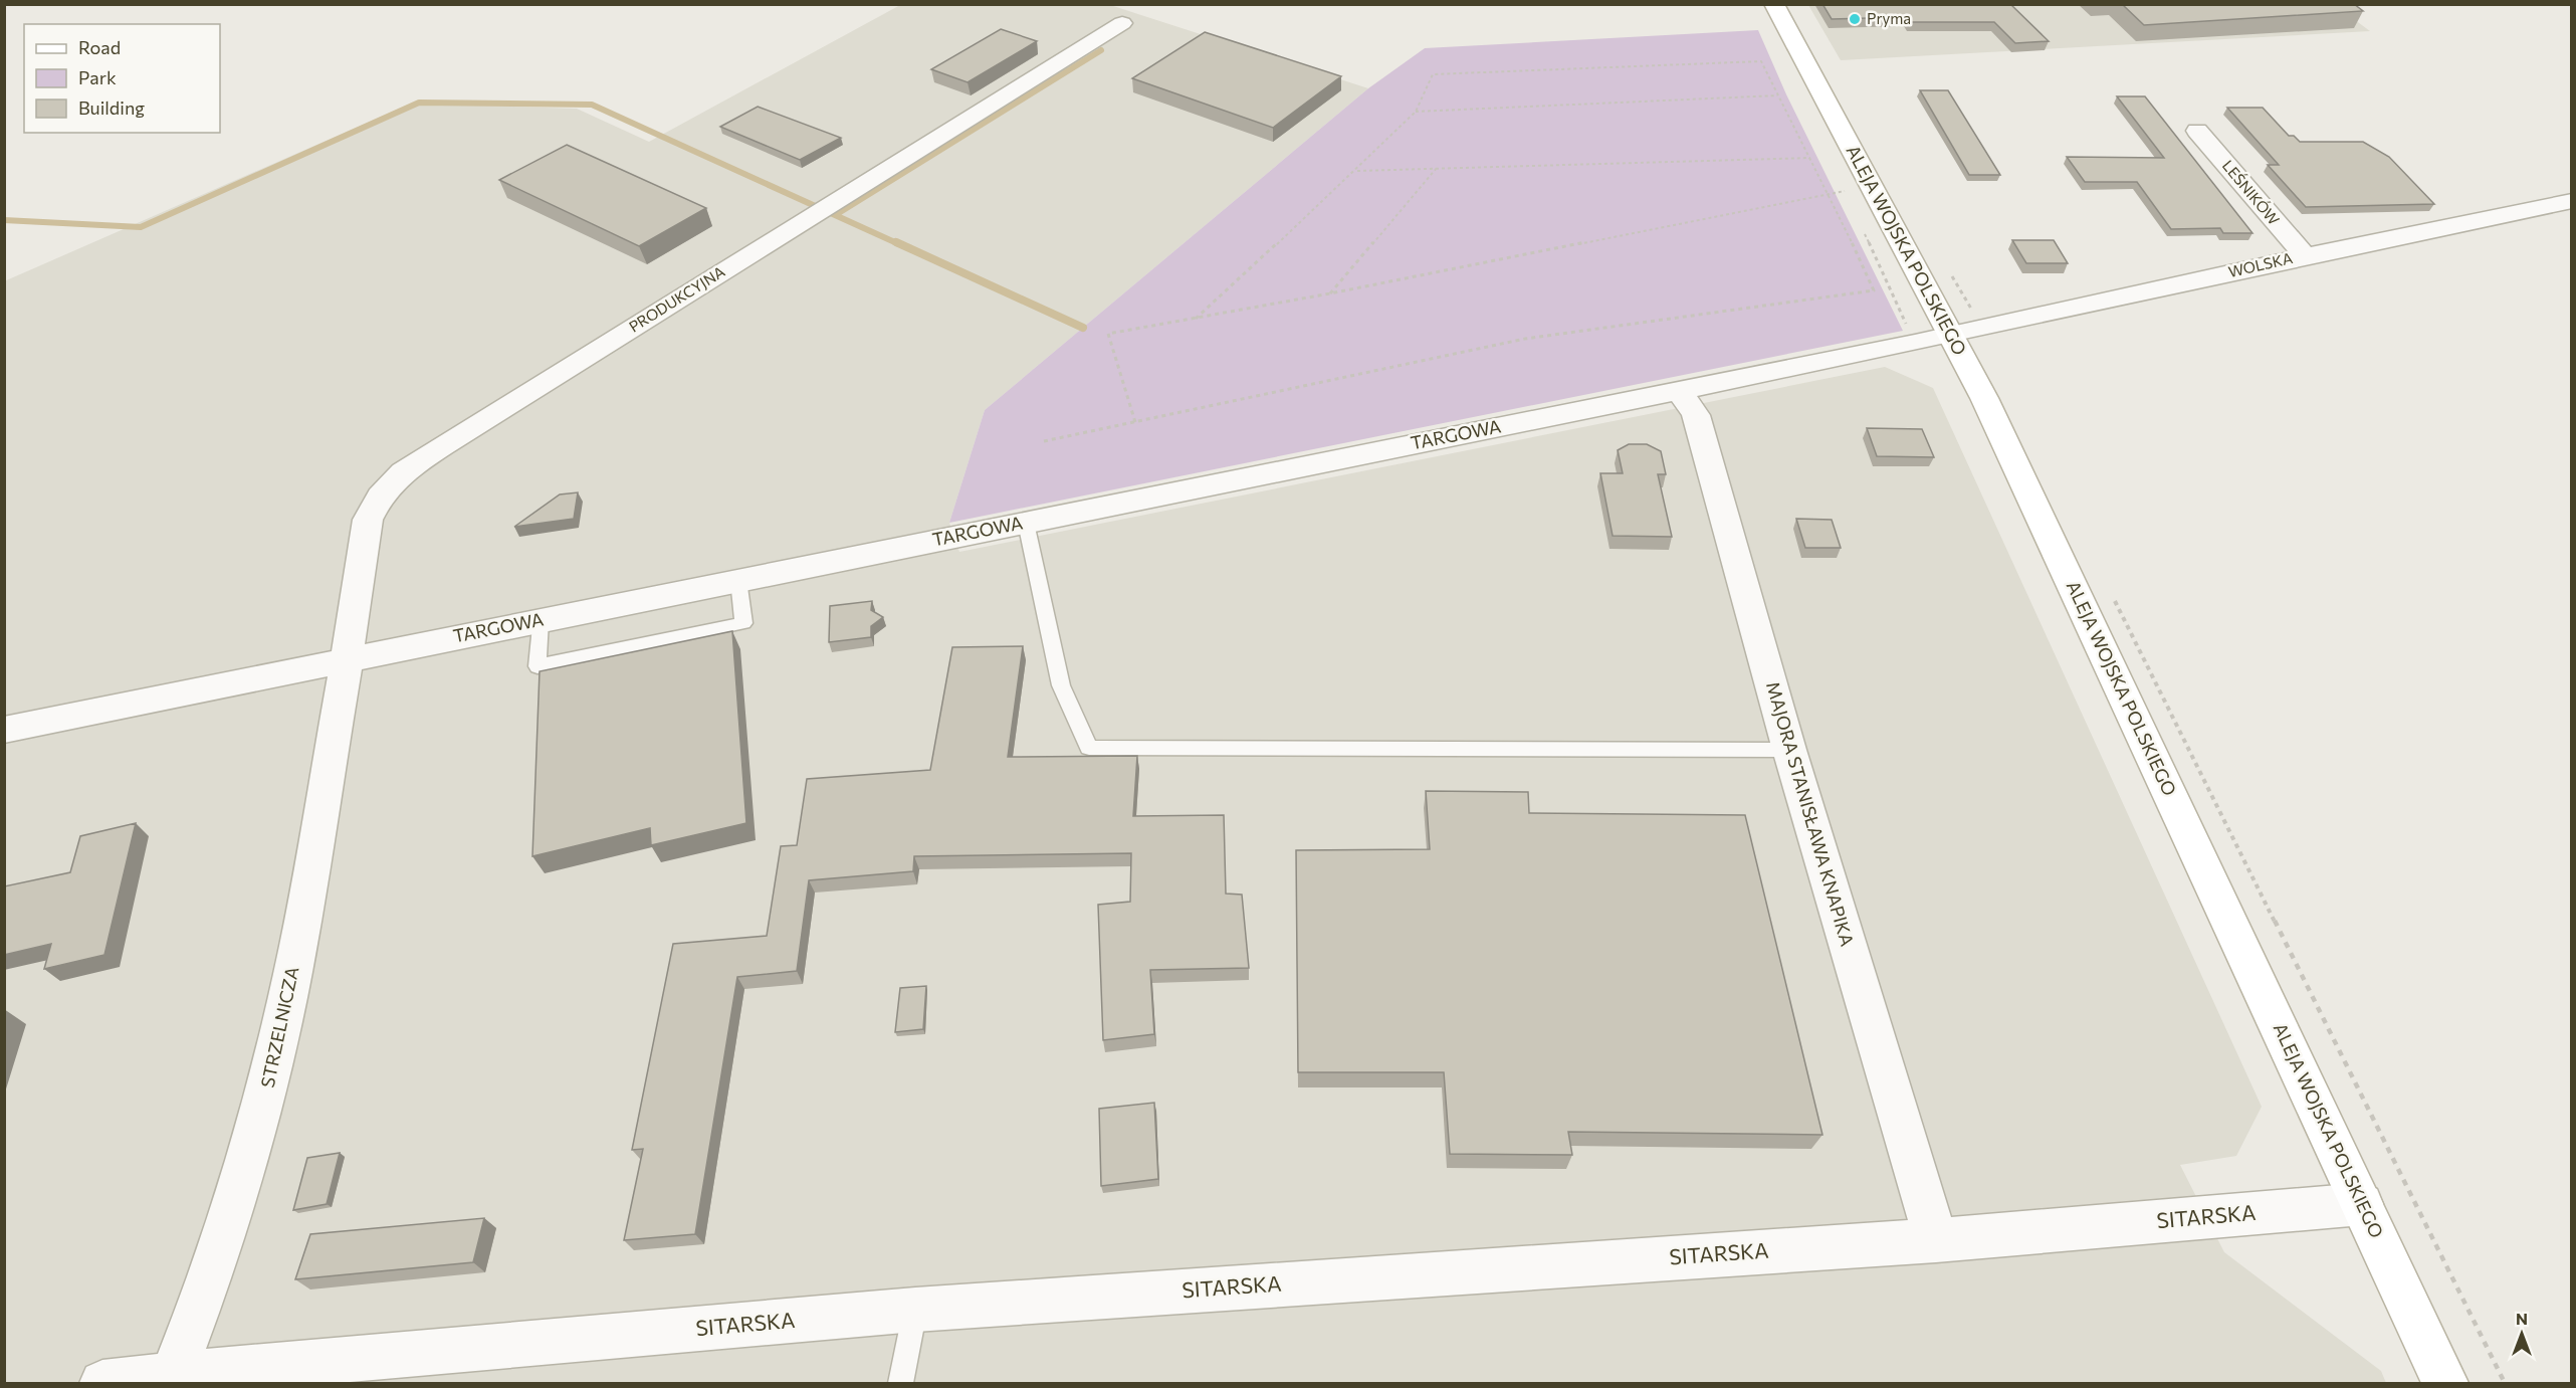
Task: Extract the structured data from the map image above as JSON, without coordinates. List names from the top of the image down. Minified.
{"streets":{"main road":["ALEJA WOJSKA POLSKIEGO"],"street":["LEŚNIKÓW","WOLSKA","PRODUKCYJNA","TARGOWA","MAJORA STANISŁAWA KNAPIKA","STRZELNICZA","SITARSKA"]},"crossings":[["LEŚNIKÓW","WOLSKA"],["ALEJA WOJSKA POLSKIEGO","WOLSKA"],["ALEJA WOJSKA POLSKIEGO","TARGOWA"],["ALEJA WOJSKA POLSKIEGO","SITARSKA"],["WOLSKA","TARGOWA"],["PRODUKCYJNA","TARGOWA"],["PRODUKCYJNA","STRZELNICZA"],["TARGOWA","MAJORA STANISŁAWA KNAPIKA"],["TARGOWA","STRZELNICZA"],["MAJORA STANISŁAWA KNAPIKA","SITARSKA"],["STRZELNICZA","SITARSKA"]],"places":["Pryma"],"legend":["Road","Park","Building"],"north":"top"}
